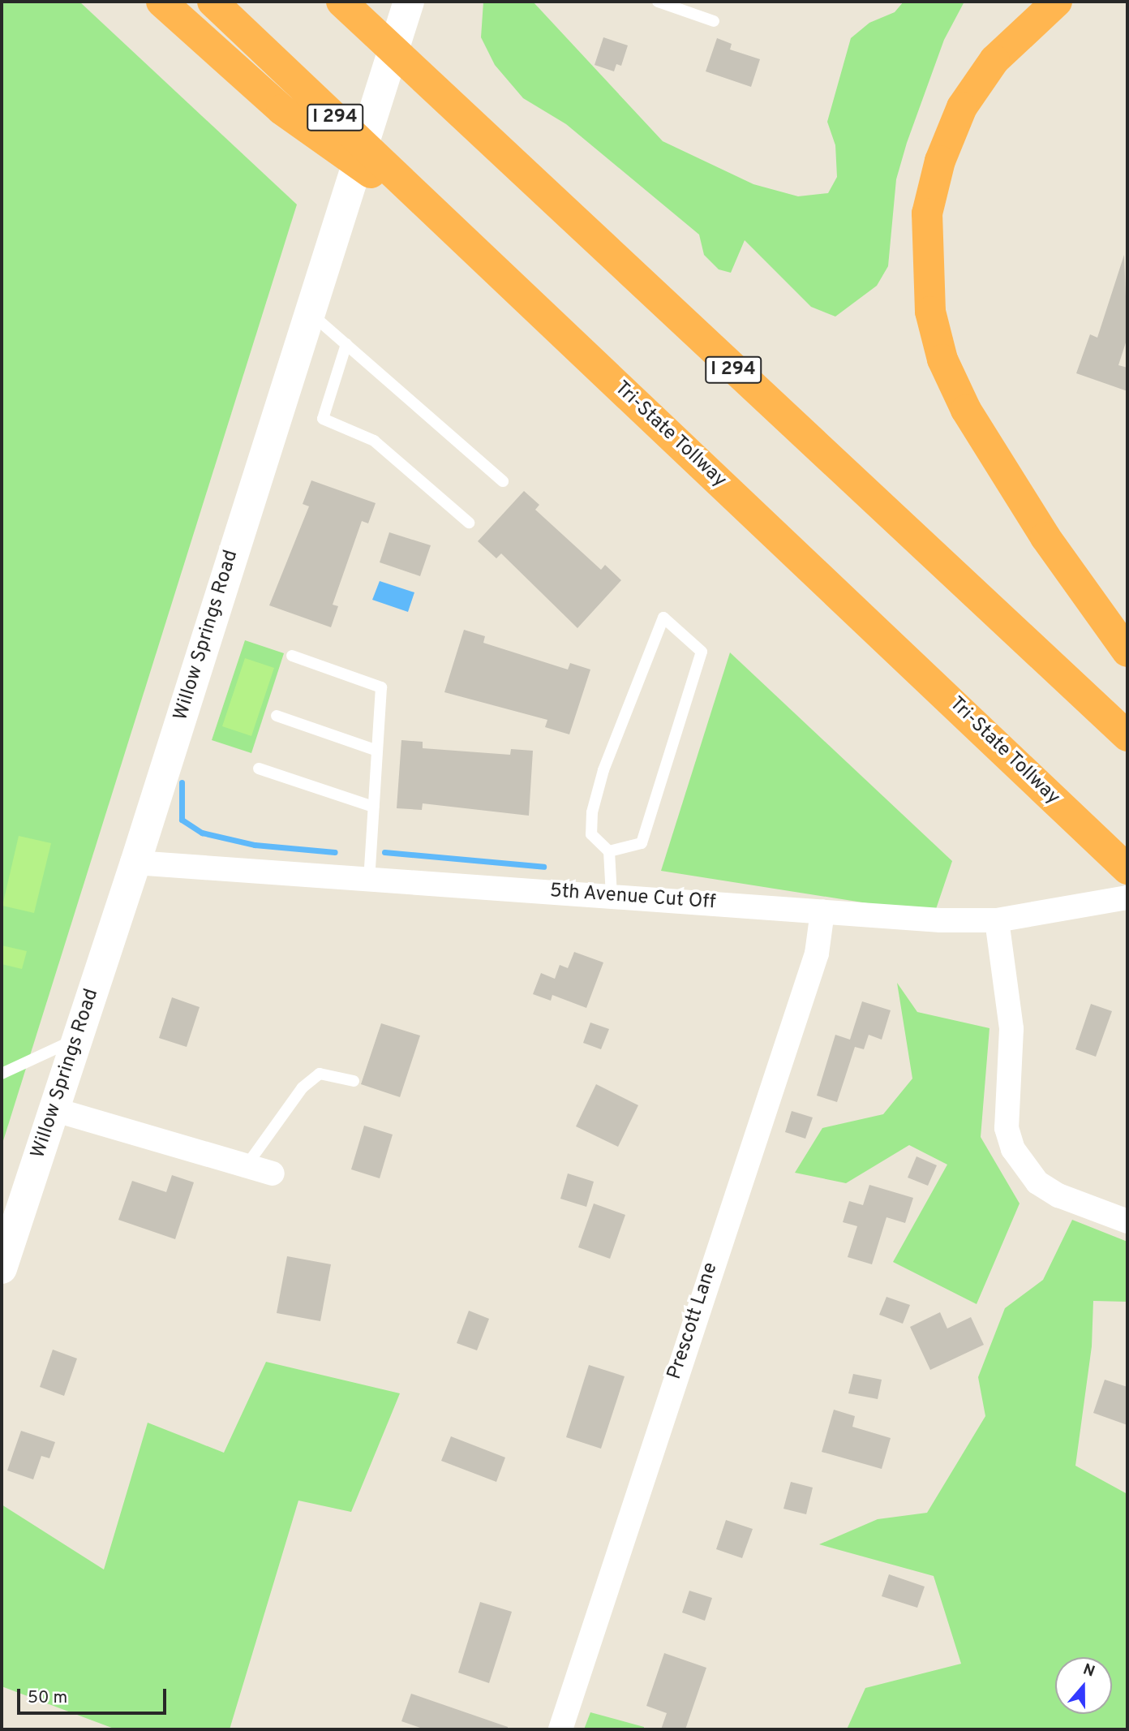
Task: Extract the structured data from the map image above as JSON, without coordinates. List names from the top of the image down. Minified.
{"streets":{"highway":["I 294","Tri-State Tollway"],"main road":["Willow Springs Road"],"street":["5th Avenue Cut Off","Prescott Lane"]},"crossings":[["Willow Springs Road","5th Avenue Cut Off"],["5th Avenue Cut Off","Prescott Lane"]],"scale_bar":"50 m","north":"top"}
